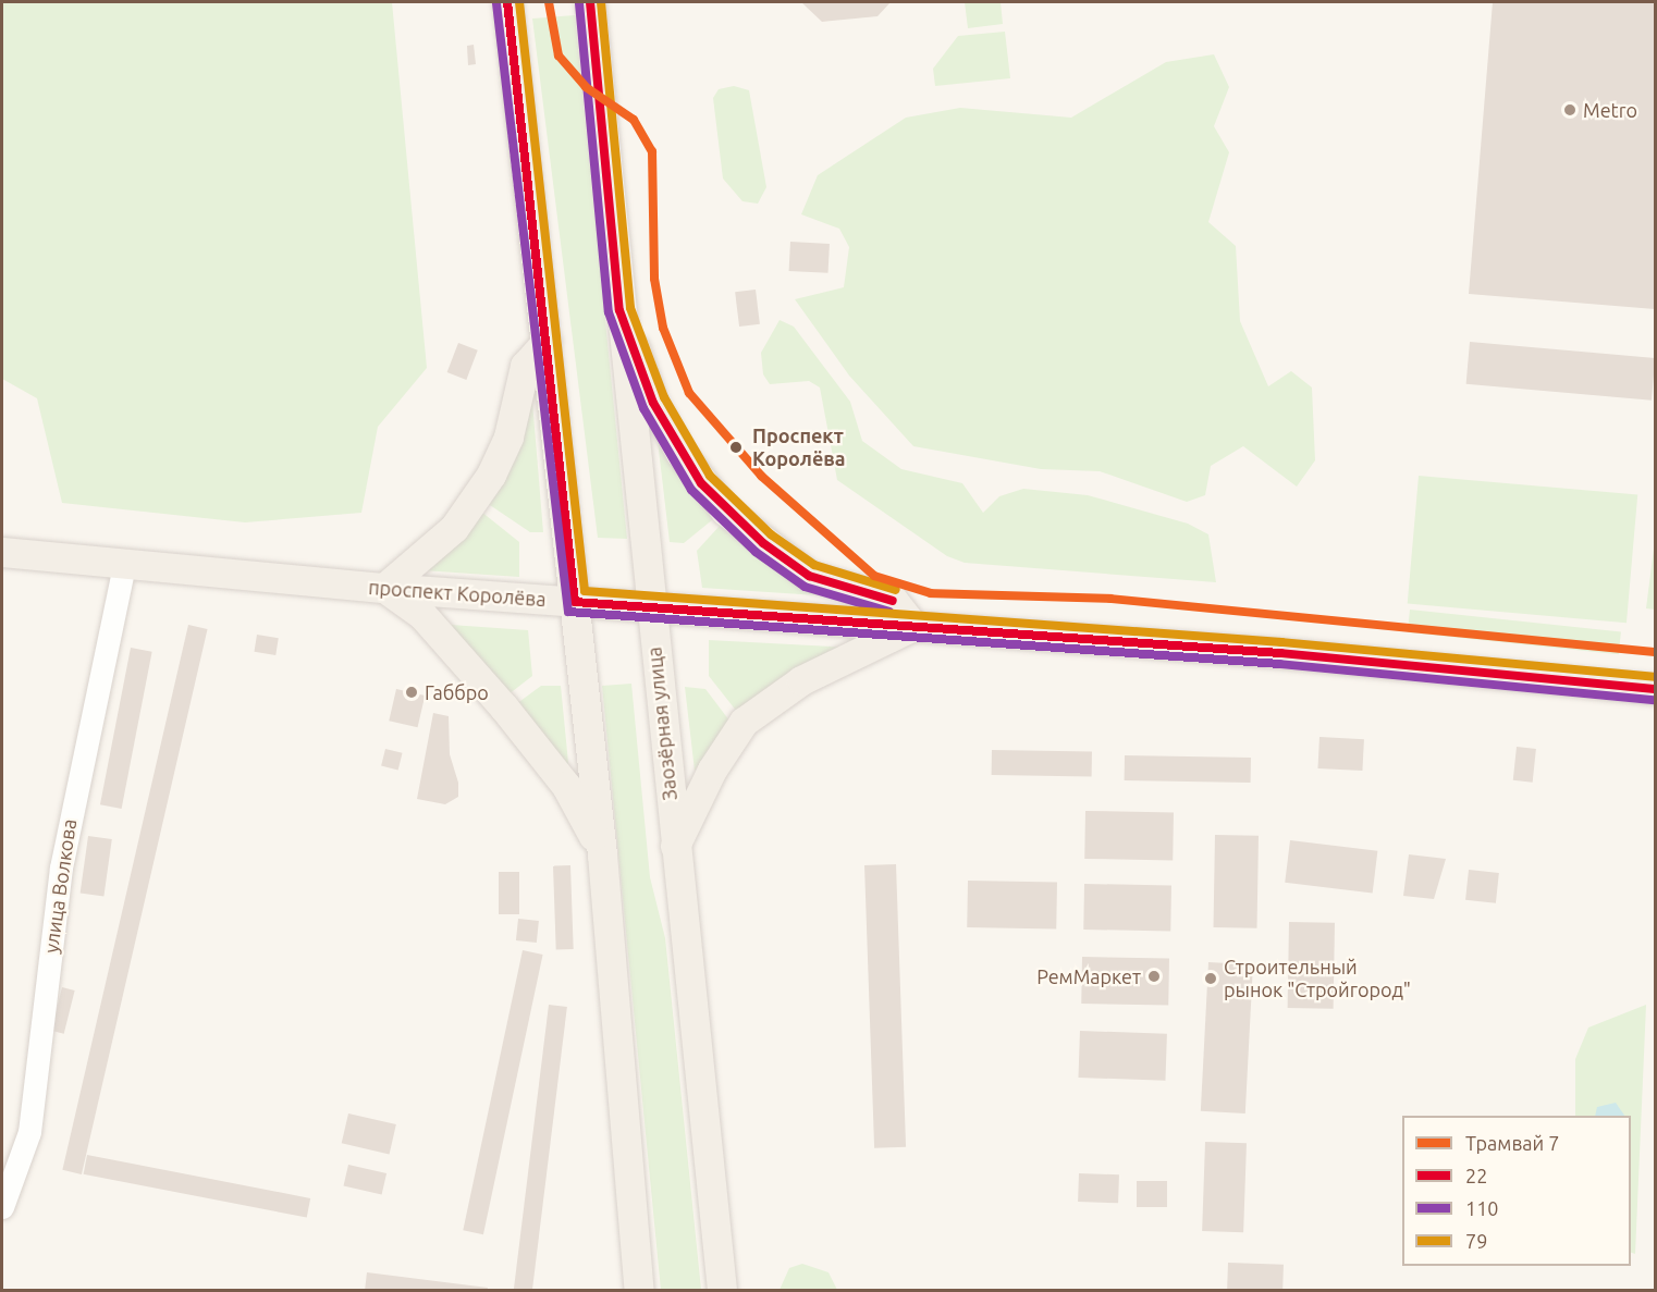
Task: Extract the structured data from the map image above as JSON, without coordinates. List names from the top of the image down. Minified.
{"streets":{"main road":["проспект Королёва","Заозёрная улица"],"street":["улица Волкова"]},"crossings":[["проспект Королёва","Заозёрная улица"],["проспект Королёва","улица Волкова"]],"places":["Metro","Проспект Королёва","Габбро","РемМаркет","Строительный рынок \"Стройгород\""],"lines":["tram line 7","transit line 22","transit line 79","transit line 110"],"legend":["Трамвай 7","22","110","79"]}
